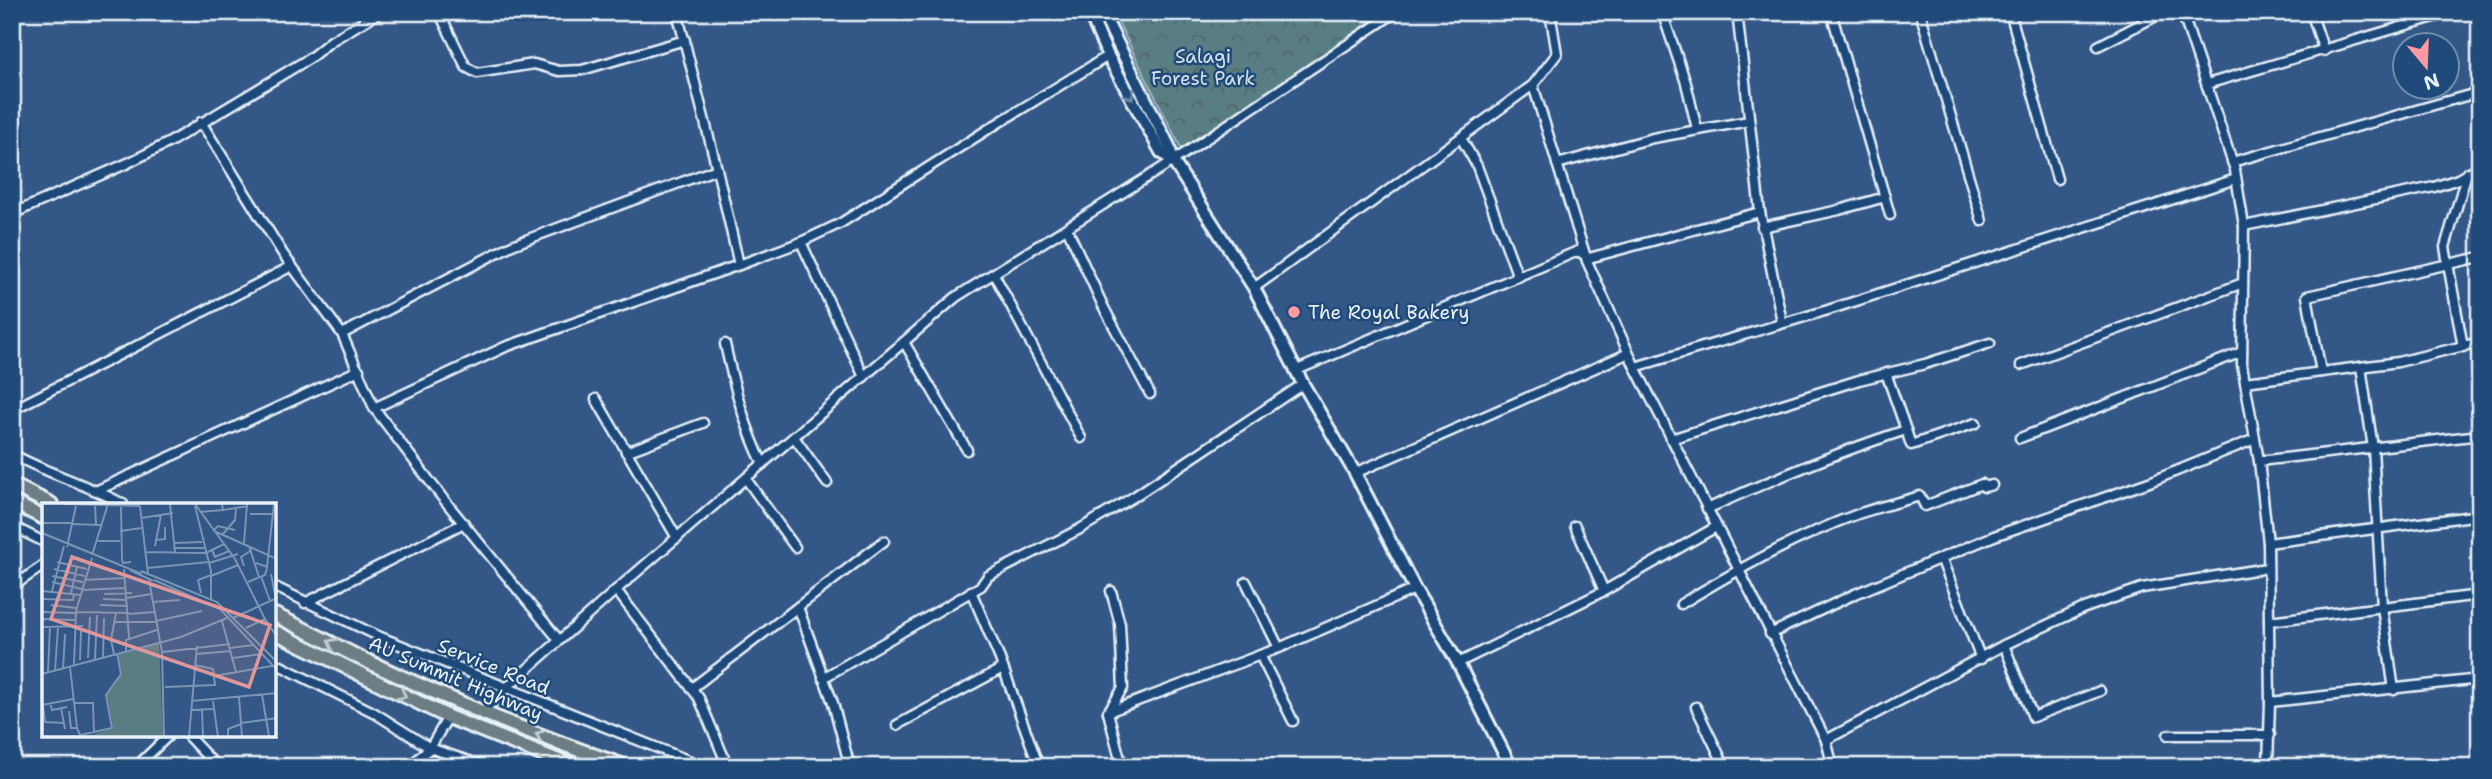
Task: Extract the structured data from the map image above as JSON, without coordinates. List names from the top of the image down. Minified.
{"streets":{"main road":["AU Summit Highway"],"street":["Service Road"]},"parks":["Salagi Forest Park"],"places":["The Royal Bakery"],"north":"bottom"}
